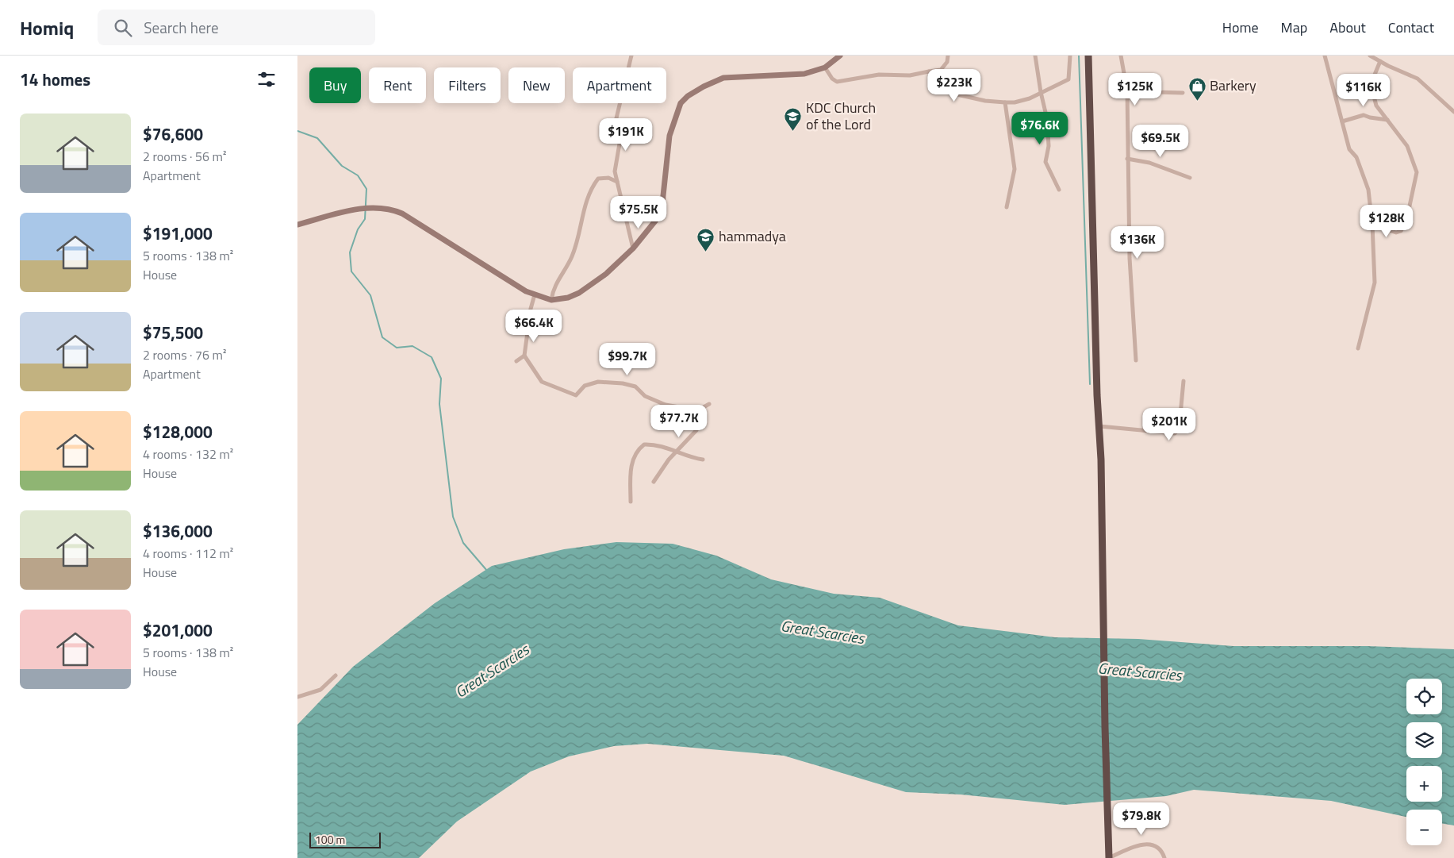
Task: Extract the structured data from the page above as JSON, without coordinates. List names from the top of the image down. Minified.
{"water":["Great Scarcies"],"places":{"shop":["Barkery"],"school or university":["KDC Church of the Lord","hammadya"]},"scale_bar":"100 m","page":{"header":"Homiq","search":"Search here","nav":["Home","Map","About","Contact"],"heading":"14 homes","chip":["Buy","Rent","Filters","New","Apartment"],"price":["$223K","$125K","$116K","$76.6K","$191K","$69.5K","$75.5K","$128K","$136K","$66.4K","$99.7K","$77.7K","$201K","$79.8K"],"list":[{"name":"$76,600","note":"2 rooms · 56 m² · Apartment"},{"name":"$191,000","note":"5 rooms · 138 m² · House"},{"name":"$75,500","note":"2 rooms · 76 m² · Apartment"},{"name":"$128,000","note":"4 rooms · 132 m² · House"},{"name":"$136,000","note":"4 rooms · 112 m² · House"},{"name":"$201,000","note":"5 rooms · 138 m² · House"}],"map_buttons":["+","−"],"scale":"100 m"}}
